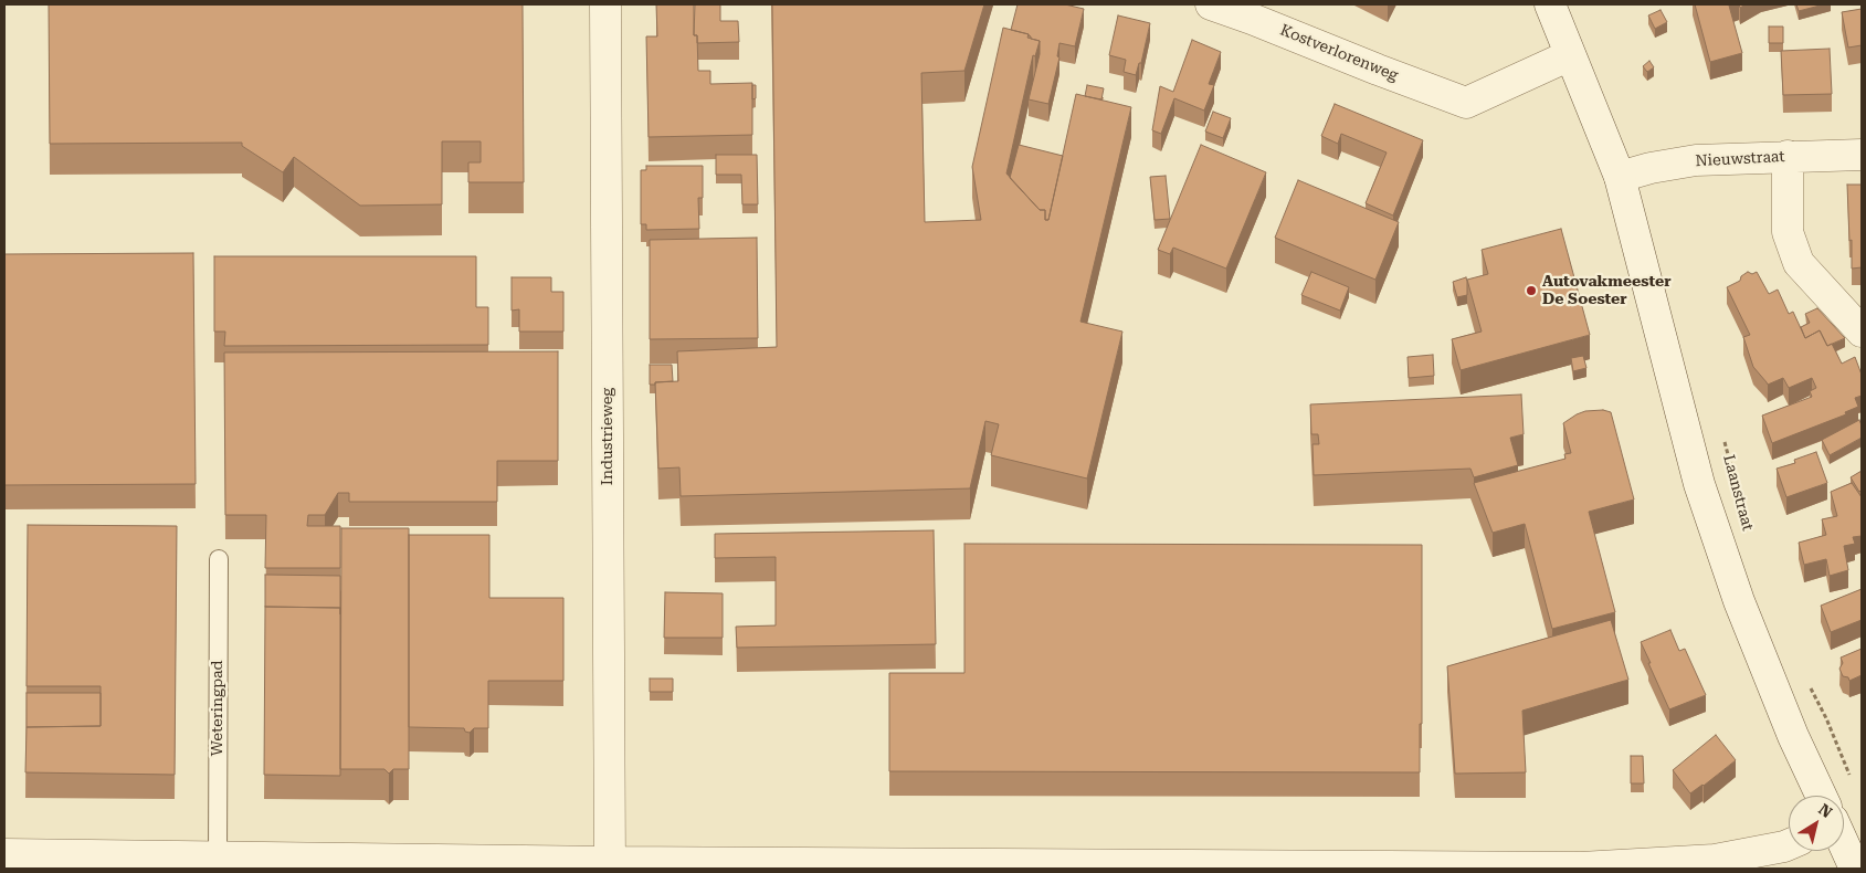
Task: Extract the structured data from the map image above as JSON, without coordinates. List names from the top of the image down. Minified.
{"streets":{"street":["Kostverlorenweg","Nieuwstraat","Industrieweg","Laanstraat"],"lane":["Weteringpad"]},"crossings":[["Kostverlorenweg","Laanstraat"],["Nieuwstraat","Laanstraat"]],"places":["Autovakmeester De Soester"],"north":"top right"}
